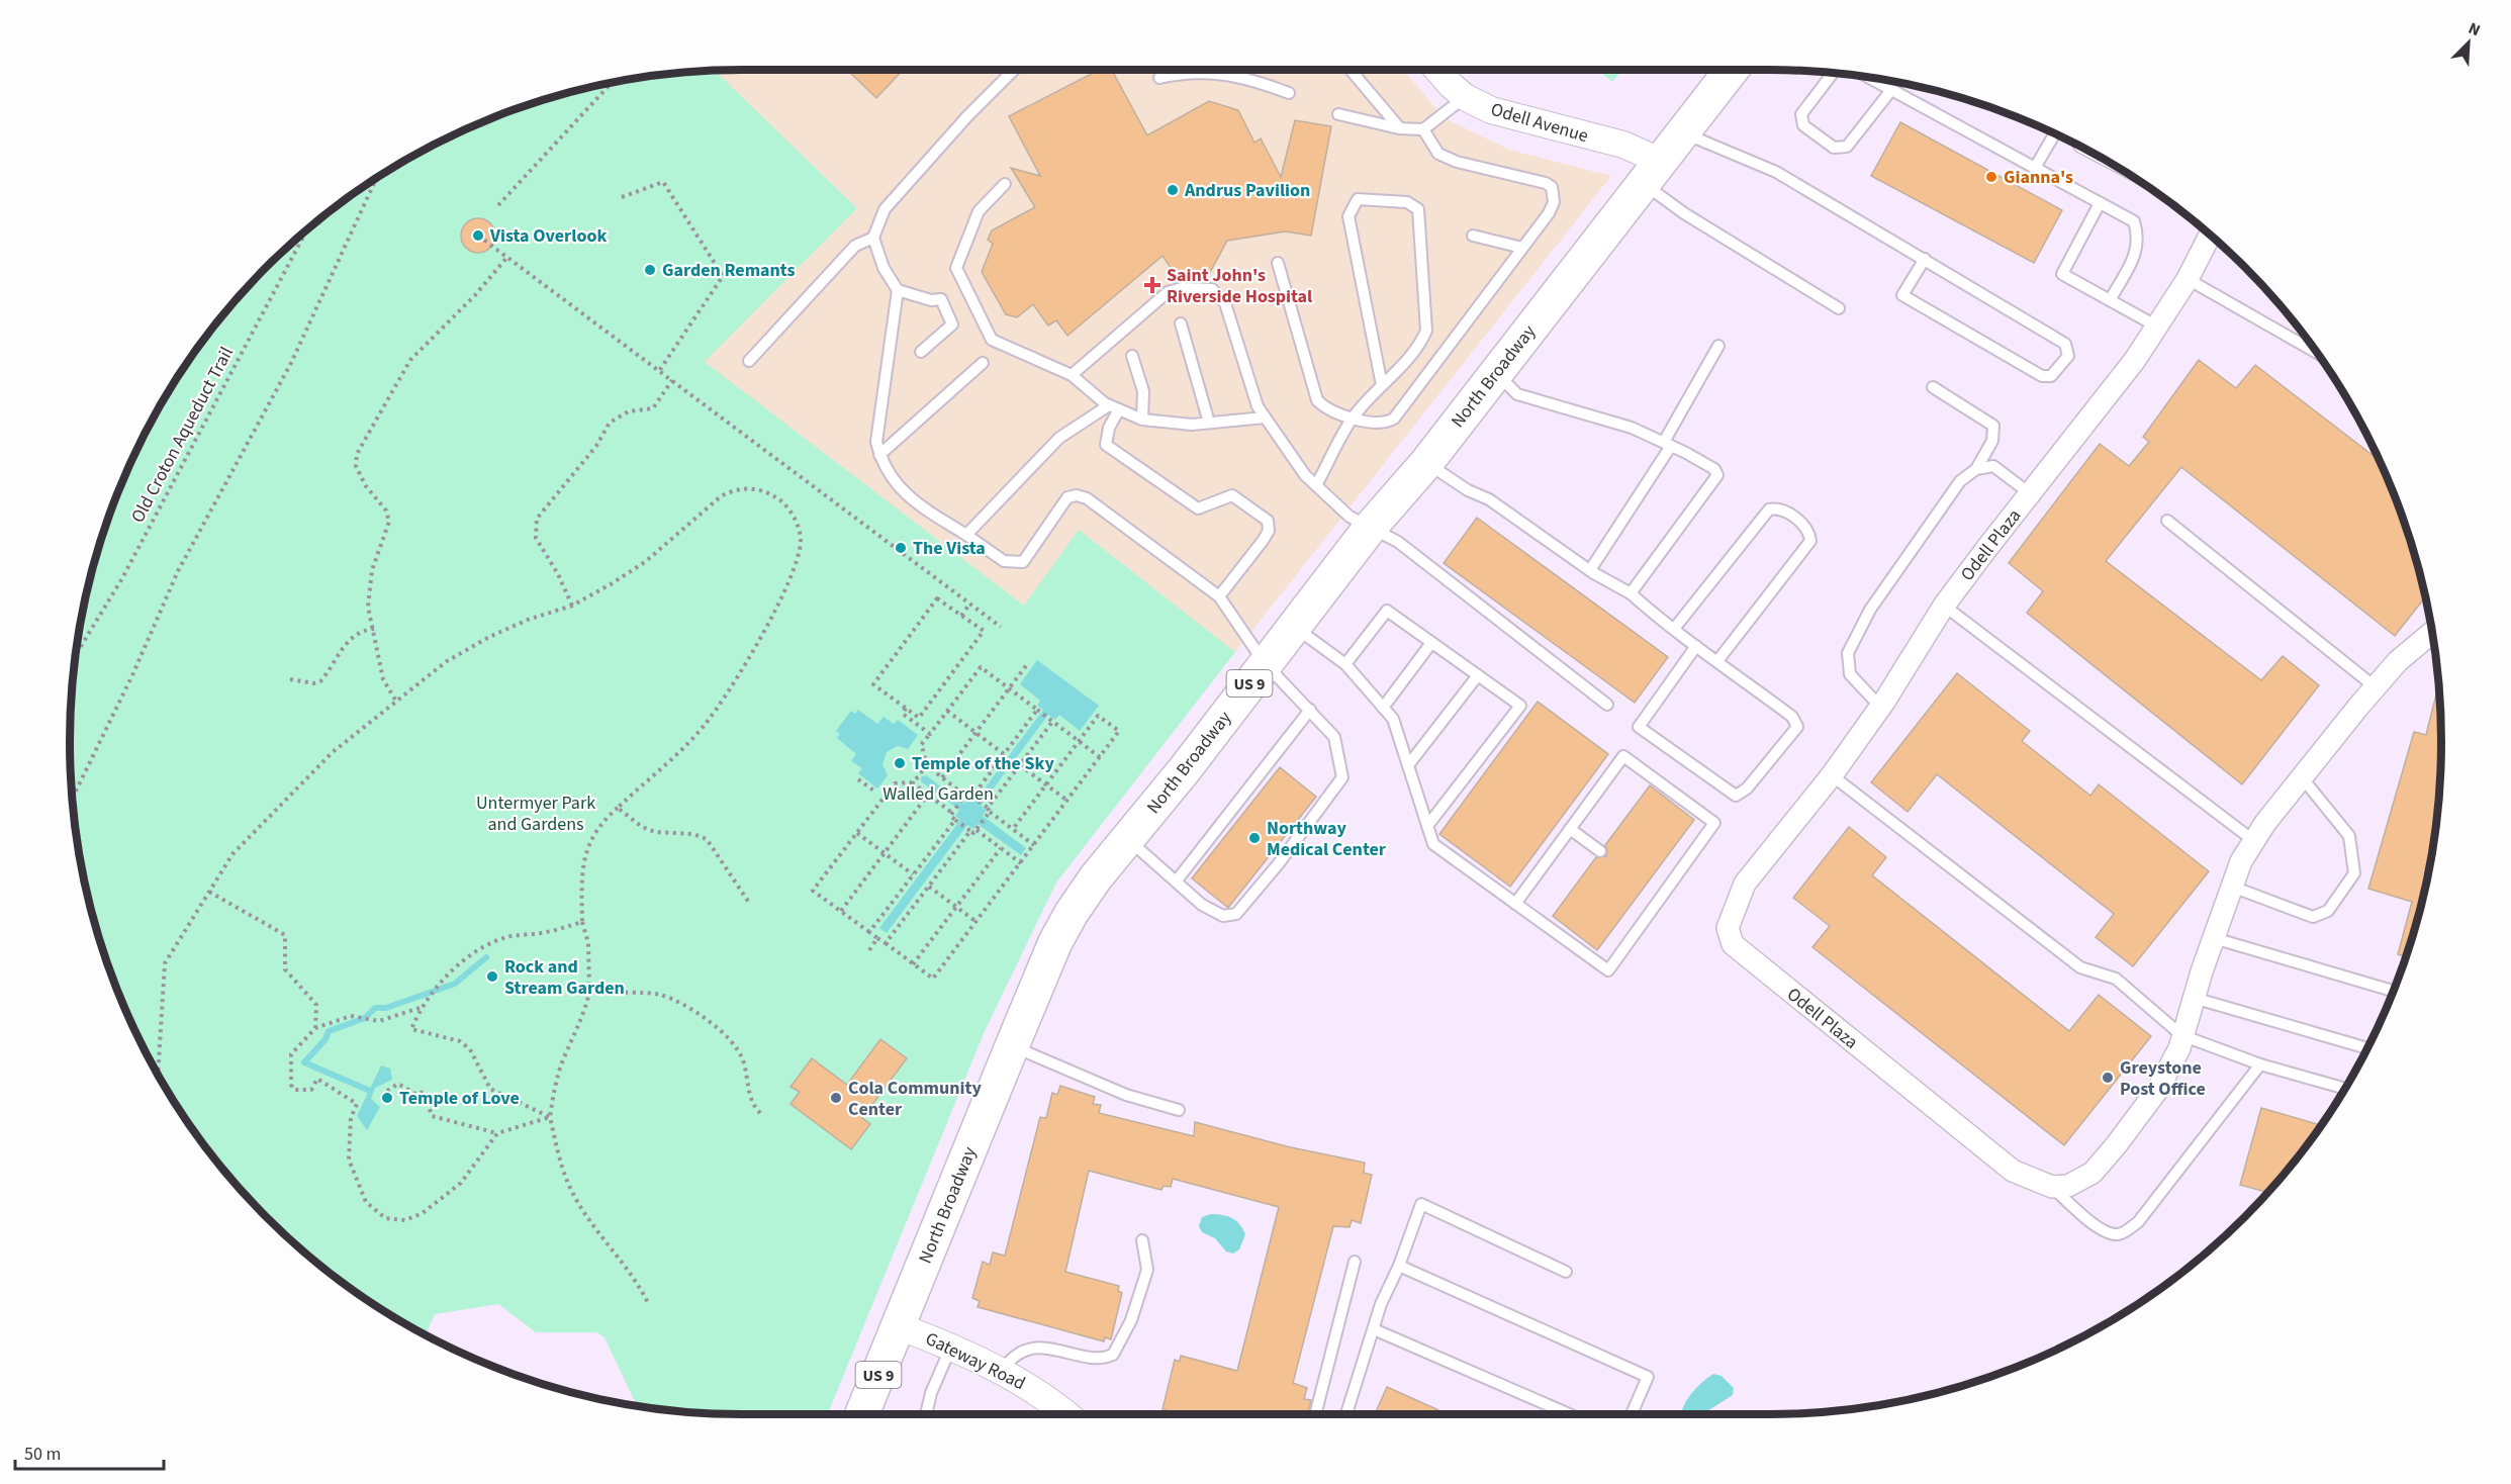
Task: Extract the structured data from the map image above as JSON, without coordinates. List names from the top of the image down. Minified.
{"streets":{"main road":["North Broadway","US 9"],"street":["Odell Avenue","Odell Plaza","Gateway Road"],"path":["Old Croton Aqueduct Trail"]},"crossings":[["Odell Avenue","North Broadway"],["North Broadway","Gateway Road"]],"parks":["Walled Garden","Untermyer Park and Gardens"],"places":{"other":["Gianna's","Andrus Pavilion","Vista Overlook","Garden Remants","The Vista","Temple of the Sky","Northway Medical Center","Rock and Stream Garden","Greystone Post Office","Temple of Love","Cola Community Center"],"health":["Saint John's Riverside Hospital"]},"scale_bar":"50 m","north":"top right"}
